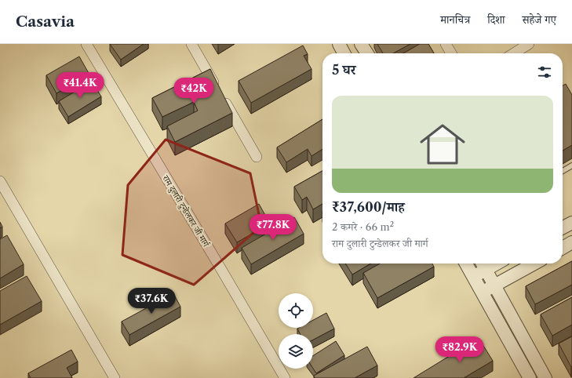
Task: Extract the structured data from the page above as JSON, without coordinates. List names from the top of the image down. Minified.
{"streets":{"street":["राम दुलारी टुन्डेलकर जी मार्ग"]},"page":{"header":"Casavia","nav":["मानचित्र","दिशा","सहेजे गए"],"heading":"5 घर","price":["₹41.4K","₹42K","₹77.8K","₹37.6K","₹82.9K"],"list":[{"name":"₹37,600/माह","note":"2 कमरे · 66 m² · राम दुलारी टुन्डेलकर जी मार्ग"}]}}
